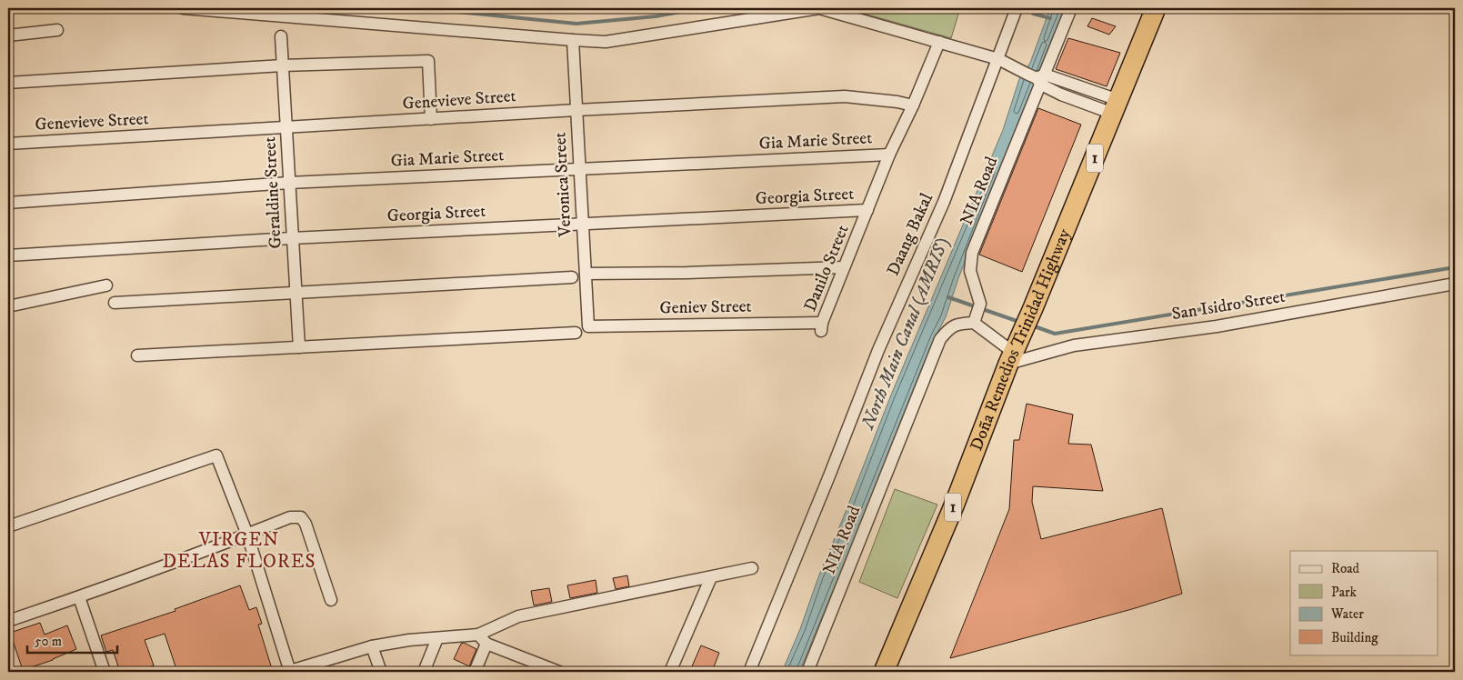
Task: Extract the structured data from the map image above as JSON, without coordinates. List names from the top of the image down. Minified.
{"streets":{"highway":["1","Doña Remedios Trinidad Highway"],"street":["Genevieve Street","Gia Marie Street","Veronica Street","NIA Road","Geraldine Street","Georgia Street","Daang Bakal","Danilo Street","San Isidro Street","Geniev Street"]},"crossings":[["Genevieve Street","Veronica Street"],["Genevieve Street","Geraldine Street"],["Genevieve Street","Danilo Street"],["Gia Marie Street","Veronica Street"],["Gia Marie Street","Geraldine Street"],["Gia Marie Street","Danilo Street"],["Veronica Street","Georgia Street"],["Veronica Street","Geniev Street"],["Geraldine Street","Georgia Street"],["Georgia Street","Danilo Street"],["Danilo Street","Geniev Street"],["San Isidro Street","Doña Remedios Trinidad Highway"]],"districts":["VIRGEN DELAS FLORES"],"water":["North Main Canal (AMRIS)"],"legend":["Road","Park","Water","Building"],"scale_bar":"50 m"}
